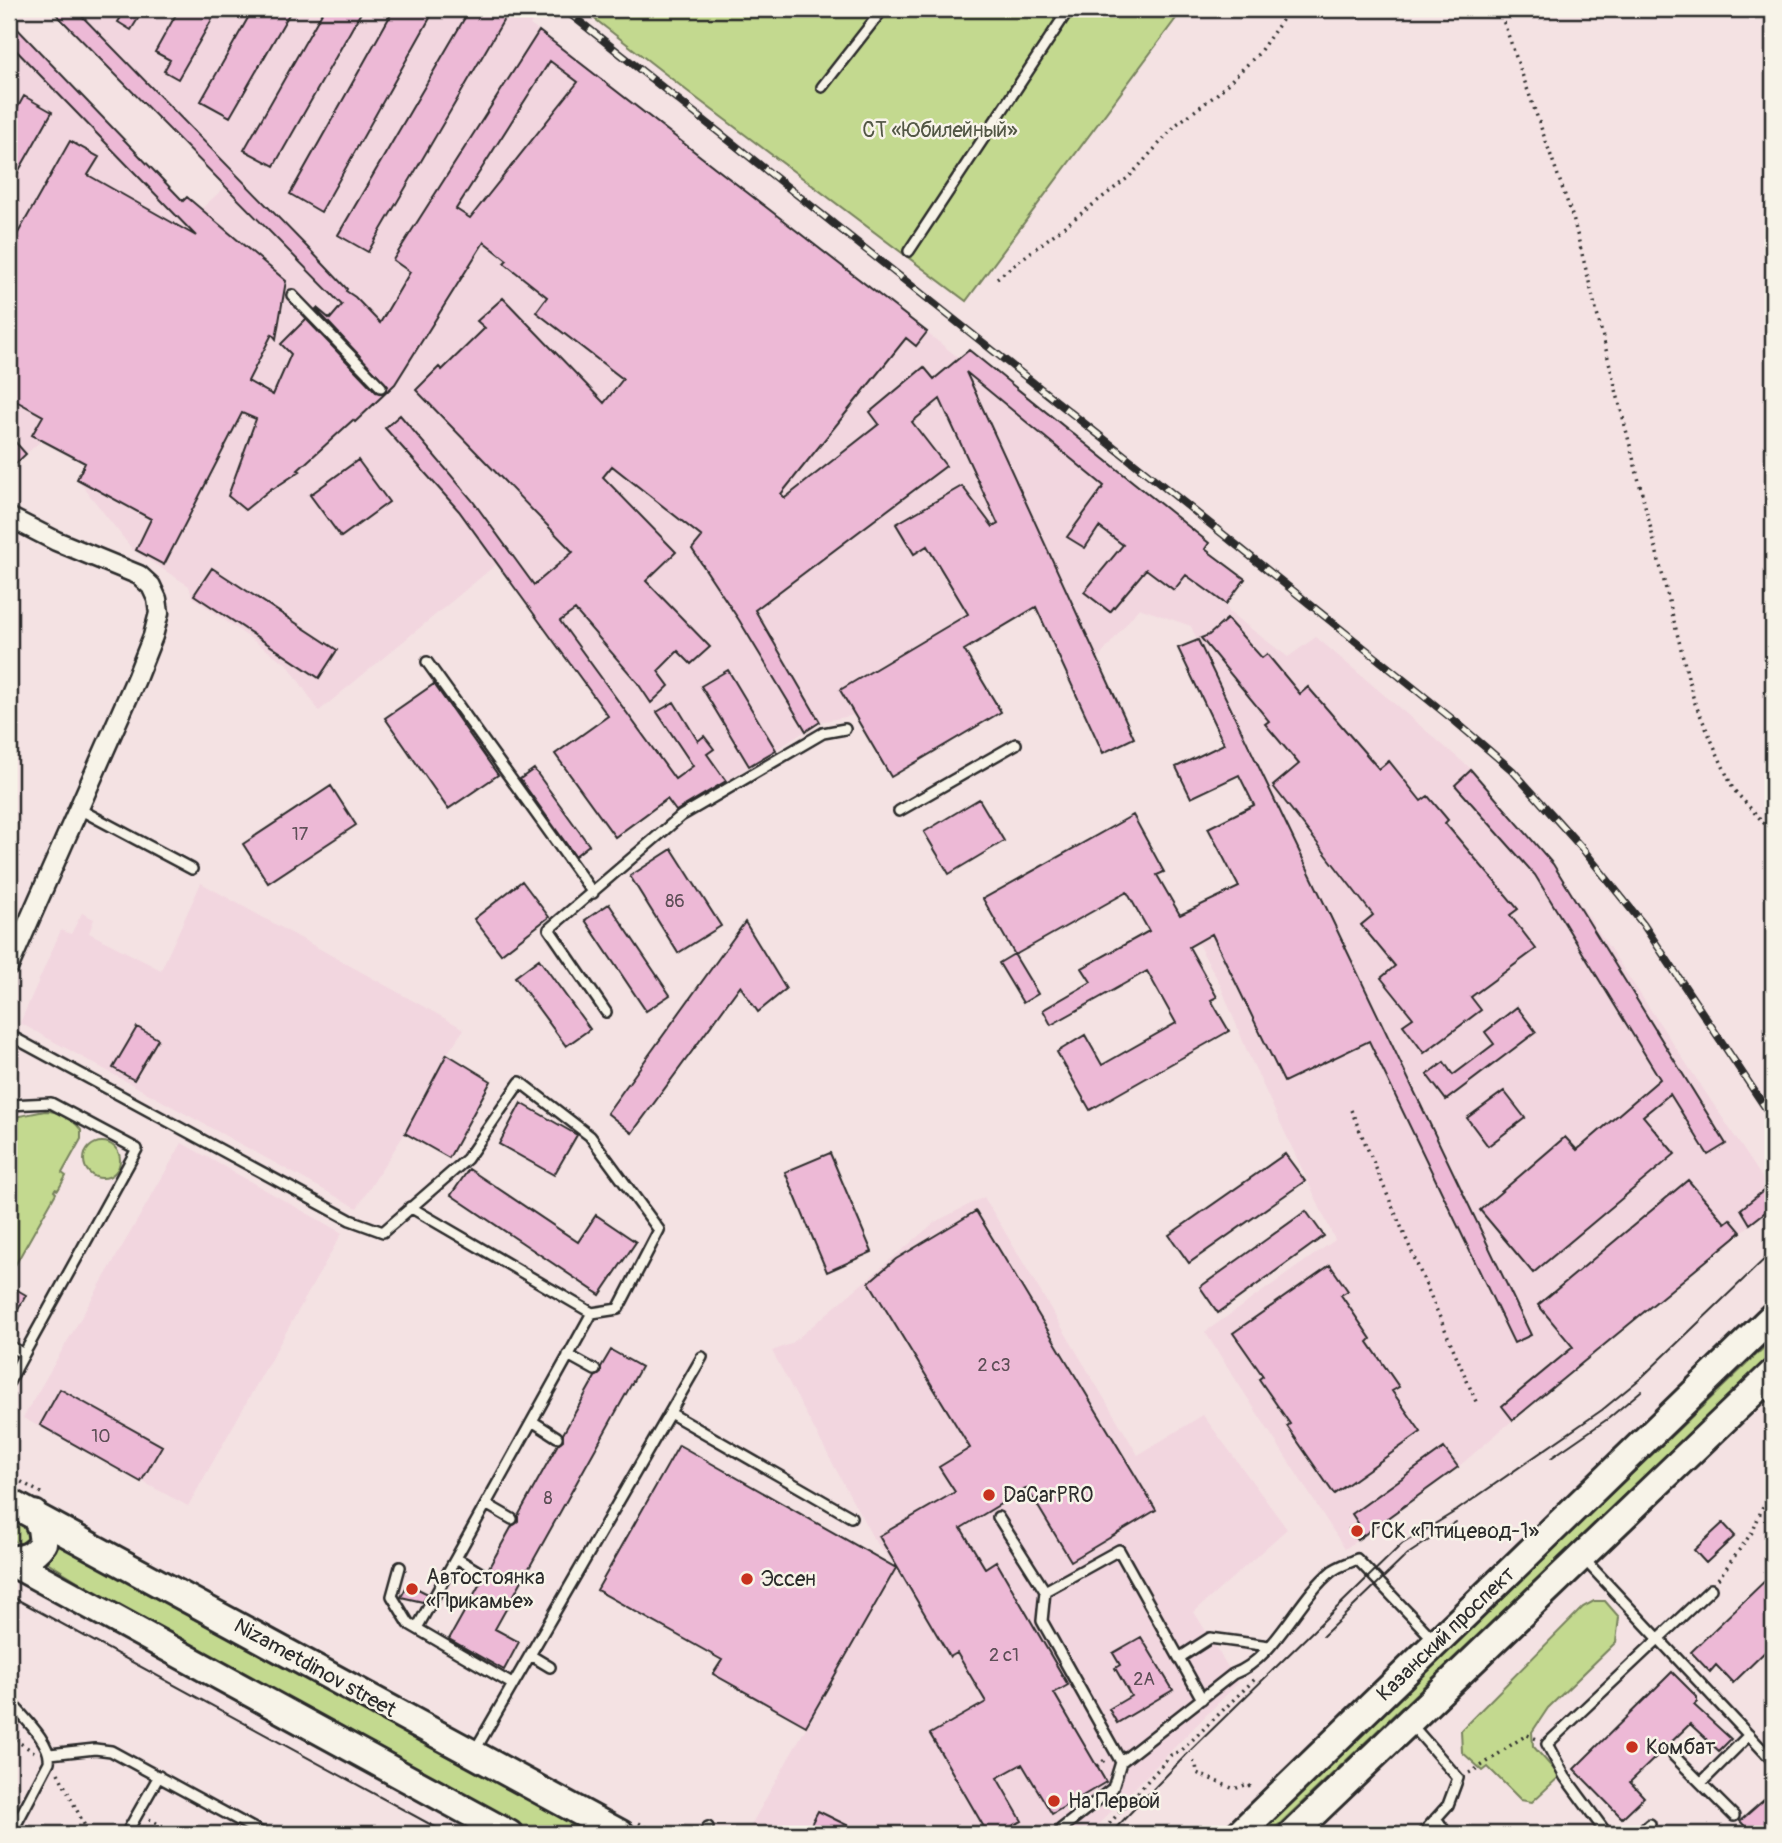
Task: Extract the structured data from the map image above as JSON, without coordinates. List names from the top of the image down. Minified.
{"streets":{"main road":["Казанский проспект","Nizametdinov street"]},"parks":["СТ «Юбилейный»"],"places":["DaCarPRO","ГСК «Птицевод-1»","Эссен","Автостоянка «Прикамье»","Комбат","На Первой"],"house_numbers":["17","86","2 с3","10","8","2 с1","2А"]}
